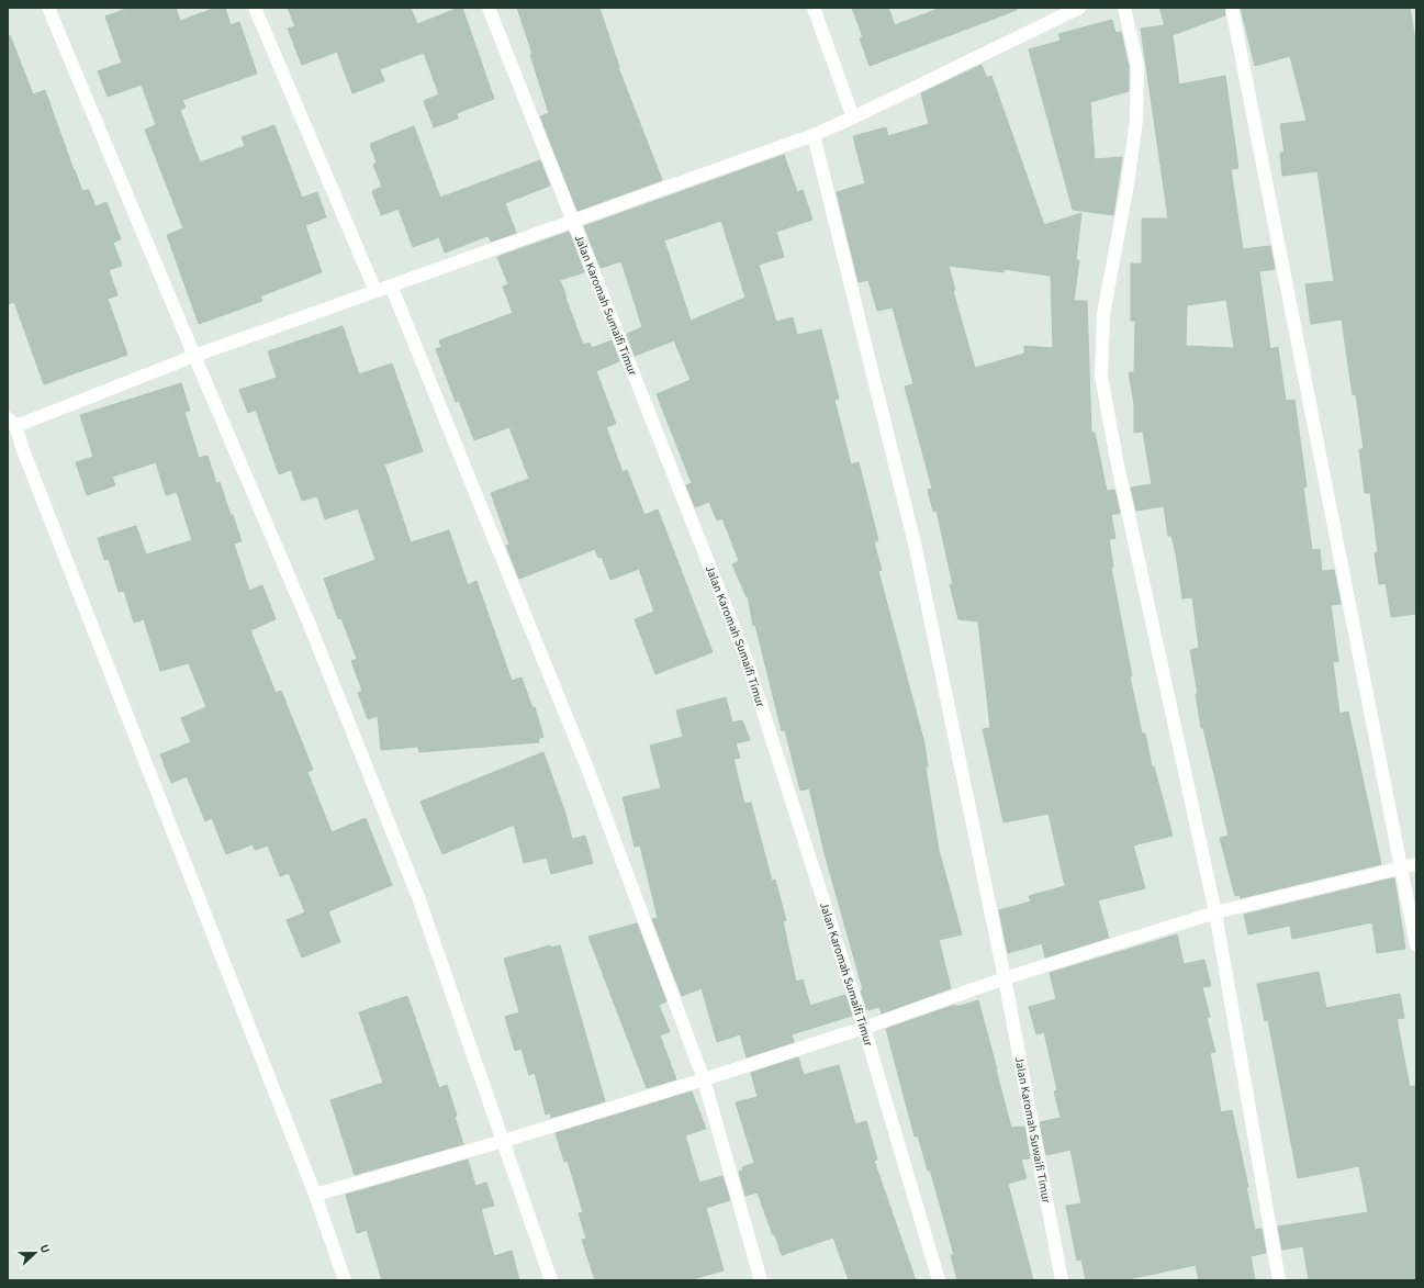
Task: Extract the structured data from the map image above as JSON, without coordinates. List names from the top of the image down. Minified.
{"streets":{"street":["Jalan Karomah Sumaifi Timur","Jalan Karomah Suwaifi Timur"]},"north":"right"}
